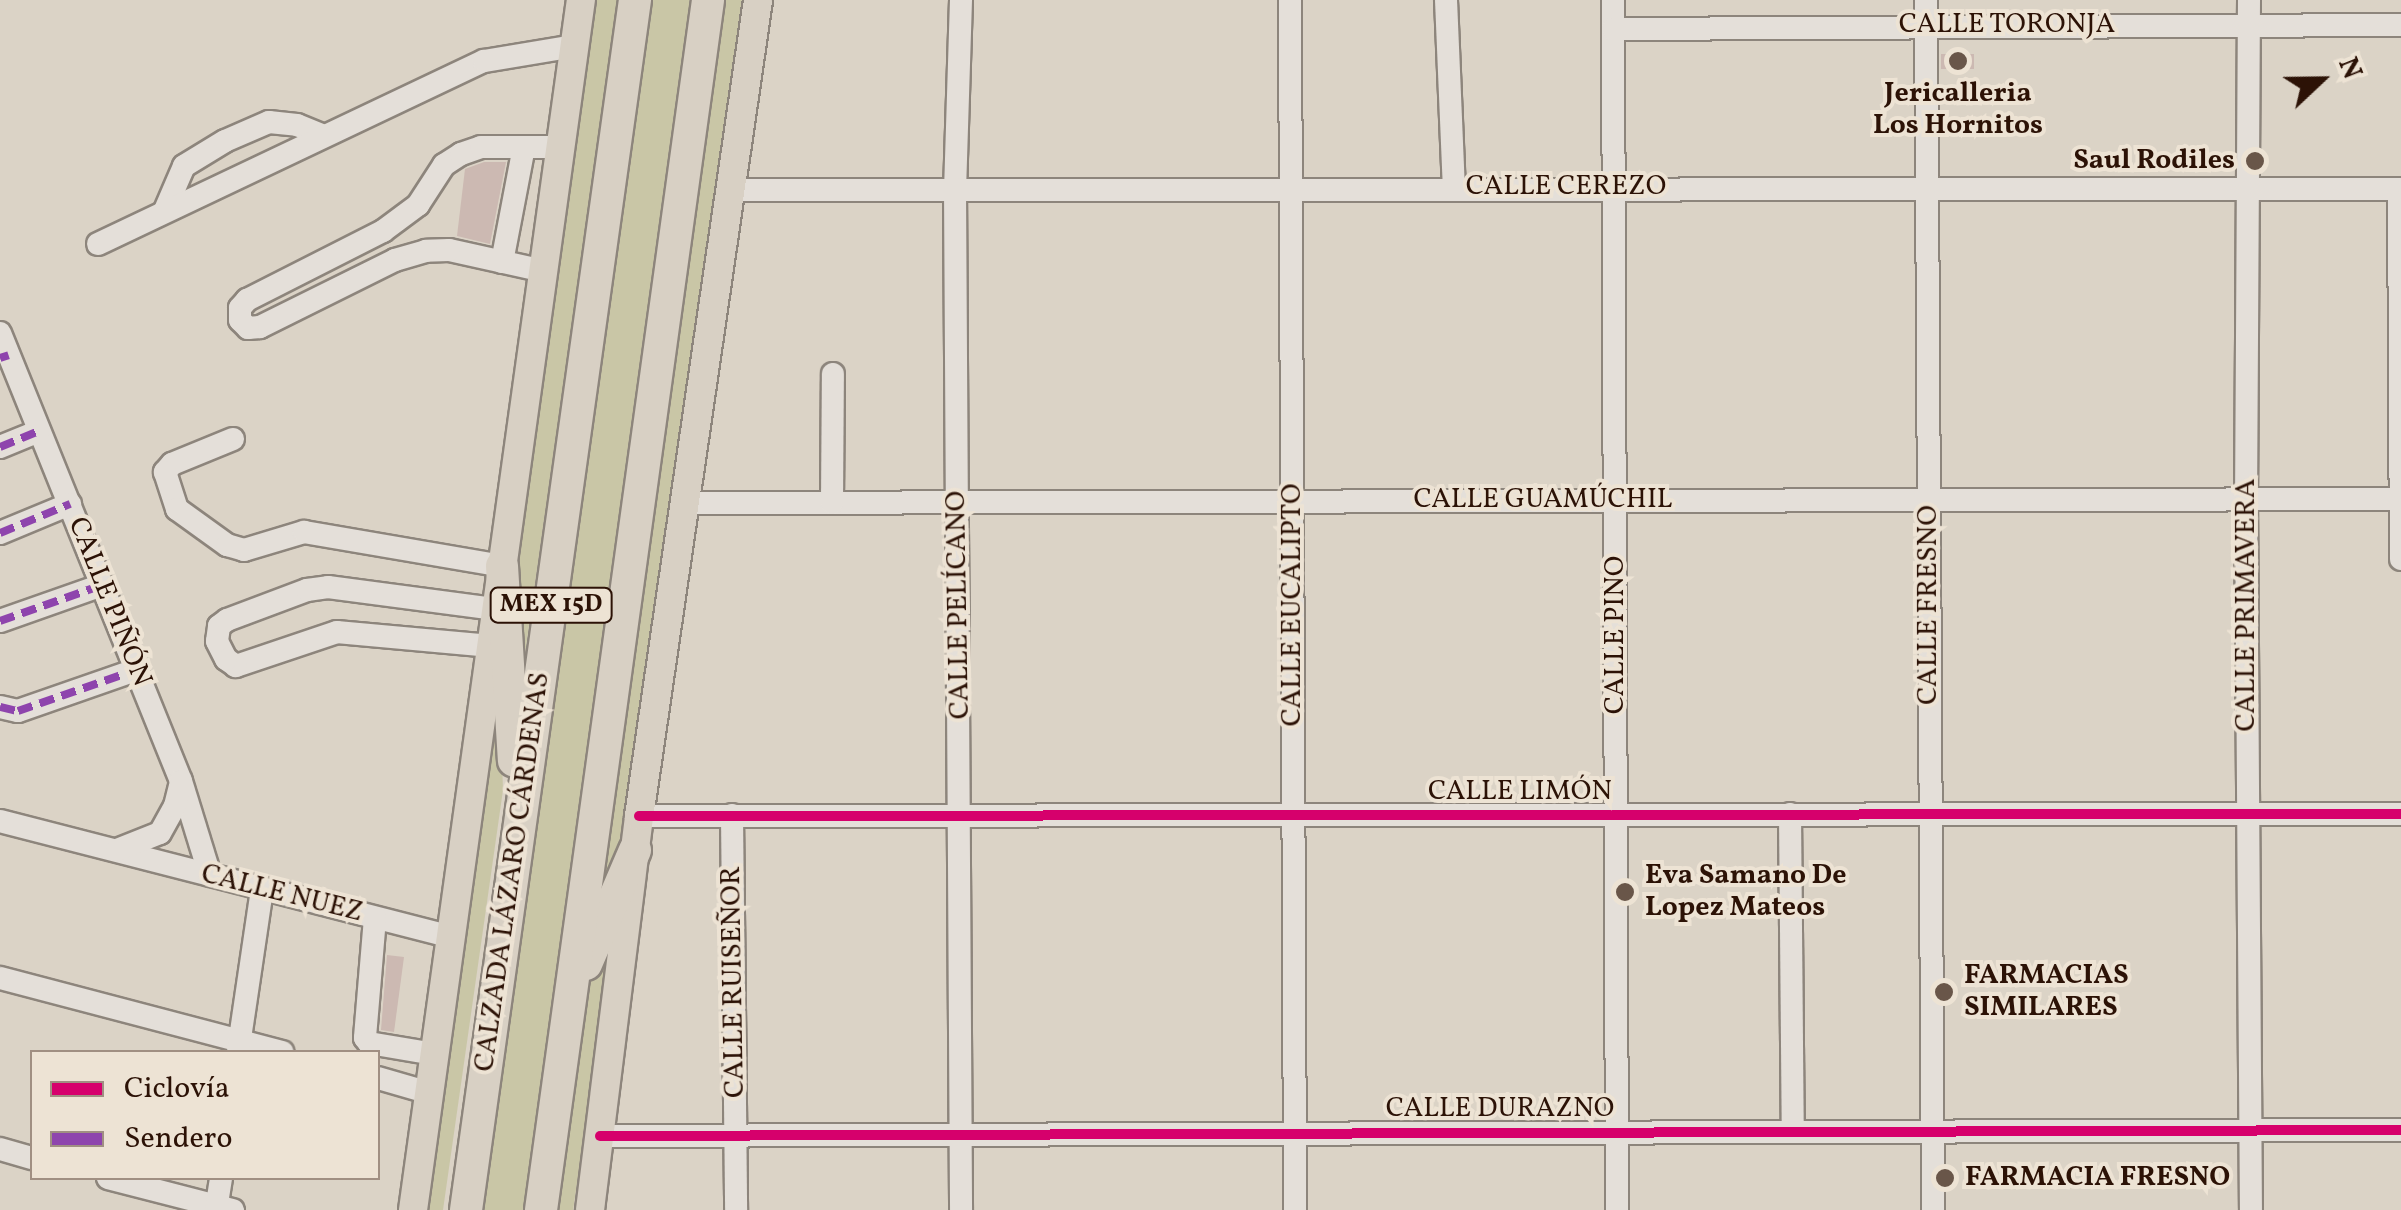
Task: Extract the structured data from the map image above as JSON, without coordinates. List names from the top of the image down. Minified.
{"streets":{"highway":["MEX 15D","CALZADA LÁZARO CÁRDENAS"],"street":["CALLE TORONJA","CALLE CEREZO","CALLE GUAMÚCHIL","CALLE PIÑÓN","CALLE PELÍCANO","CALLE EUCALIPTO","CALLE FRESNO","CALLE PRIMAVERA","CALLE PINO","CALLE LIMÓN","CALLE NUEZ","CALLE RUISEÑOR","CALLE DURAZNO"]},"crossings":[["CALLE TORONJA","CALLE FRESNO"],["CALLE TORONJA","CALLE PRIMAVERA"],["CALLE TORONJA","CALLE PINO"],["CALLE CEREZO","CALLE PELÍCANO"],["CALLE CEREZO","CALLE EUCALIPTO"],["CALLE CEREZO","CALLE FRESNO"],["CALLE CEREZO","CALLE PRIMAVERA"],["CALLE CEREZO","CALLE PINO"],["CALLE GUAMÚCHIL","CALLE PELÍCANO"],["CALLE GUAMÚCHIL","CALLE EUCALIPTO"],["CALLE GUAMÚCHIL","CALLE FRESNO"],["CALLE GUAMÚCHIL","CALLE PRIMAVERA"],["CALLE GUAMÚCHIL","CALLE PINO"],["CALLE PIÑÓN","CALLE NUEZ"],["CALLE PELÍCANO","CALLE LIMÓN"],["CALLE PELÍCANO","CALLE DURAZNO"],["CALLE EUCALIPTO","CALLE LIMÓN"],["CALLE EUCALIPTO","CALLE DURAZNO"],["CALLE FRESNO","CALLE LIMÓN"],["CALLE FRESNO","CALLE DURAZNO"],["CALLE PRIMAVERA","CALLE LIMÓN"],["CALLE PRIMAVERA","CALLE DURAZNO"],["CALLE PINO","CALLE LIMÓN"],["CALLE PINO","CALLE DURAZNO"],["CALLE LIMÓN","CALLE RUISEÑOR"],["CALZADA LÁZARO CÁRDENAS","CALLE NUEZ"],["CALLE RUISEÑOR","CALLE DURAZNO"]],"places":["Jericalleria Los Hornitos","Saul Rodiles","Eva Samano De Lopez Mateos","FARMACIAS SIMILARES","FARMACIA FRESNO"],"legend":["Ciclovía","Sendero"],"north":"right"}
